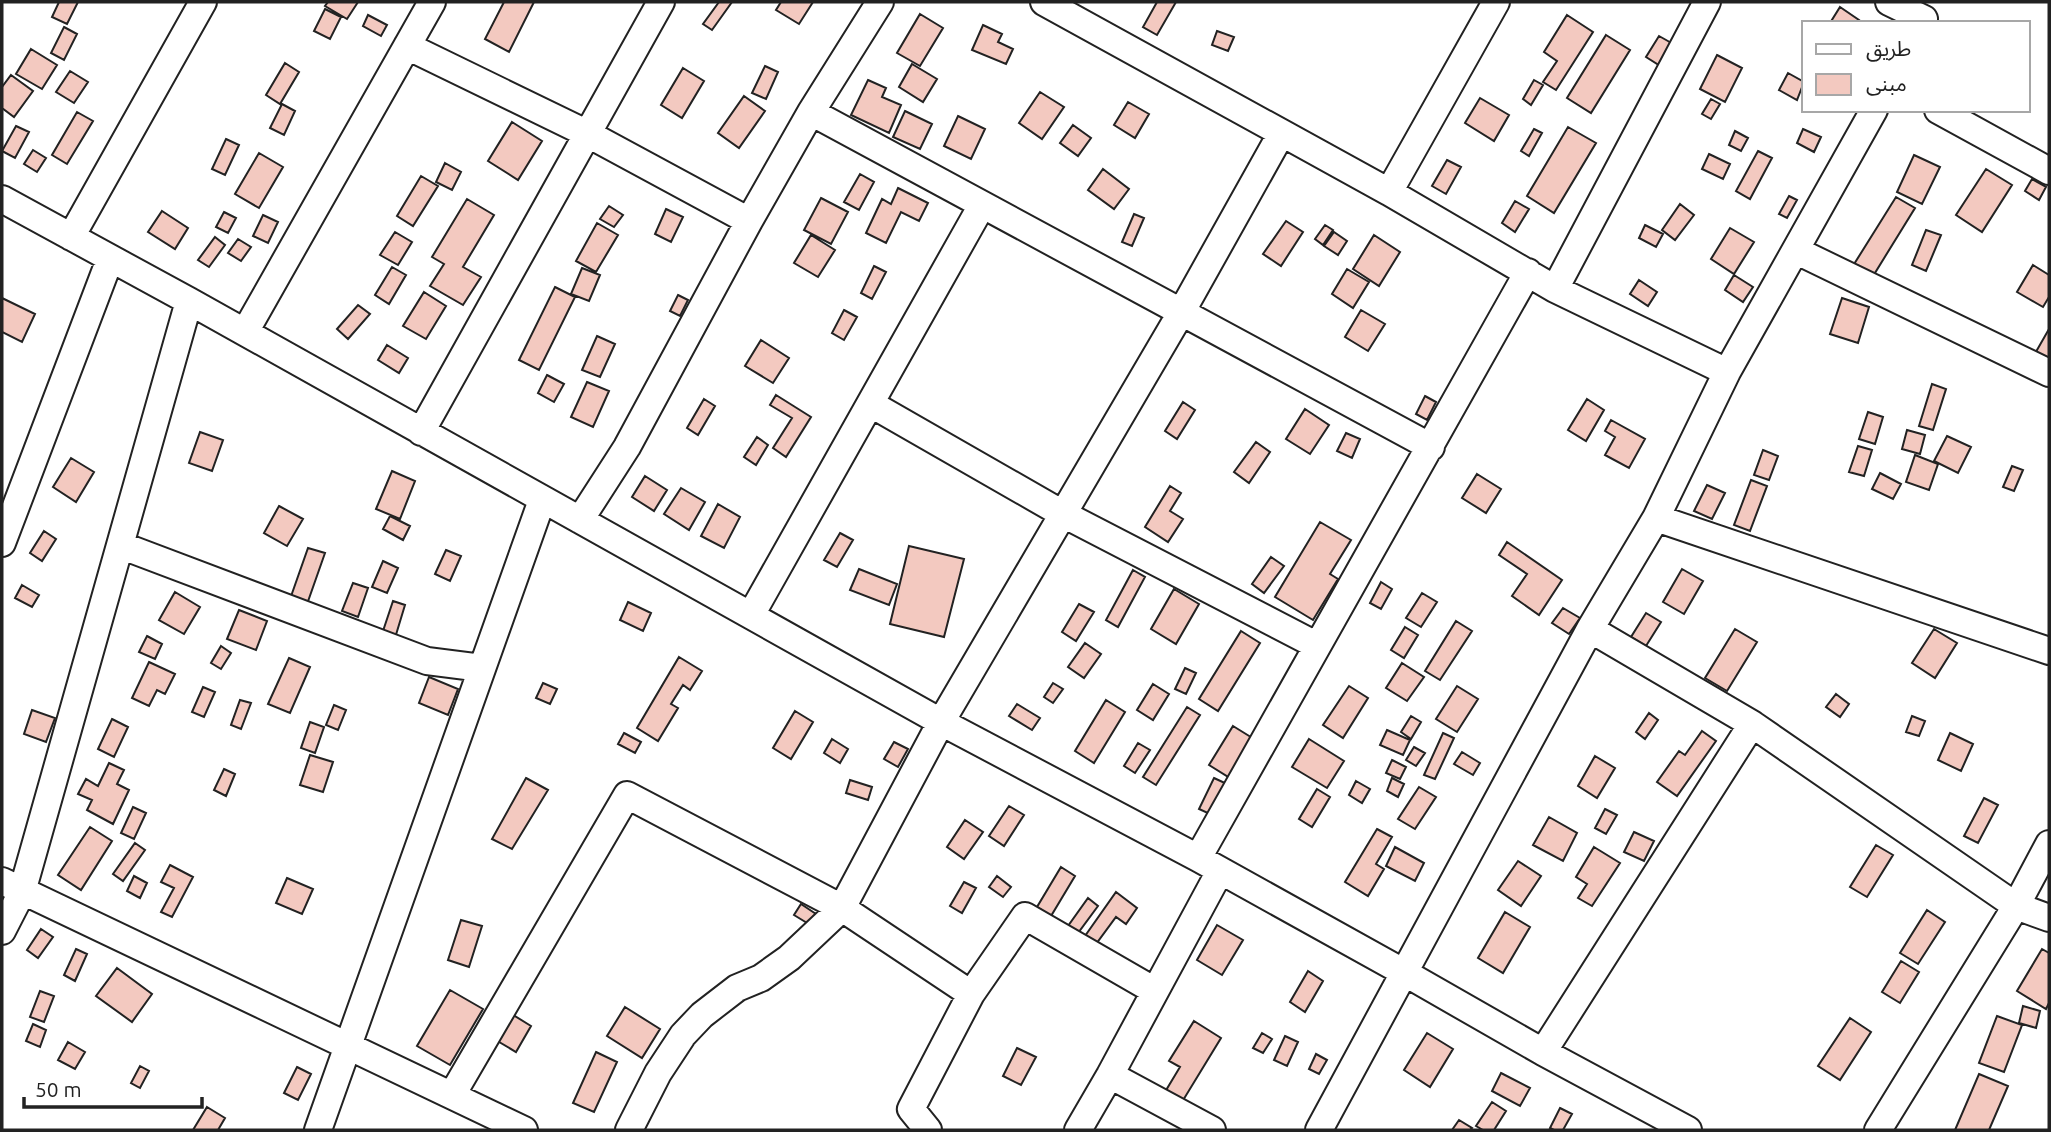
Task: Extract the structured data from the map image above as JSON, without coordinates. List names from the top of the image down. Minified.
{"legend":["طريق","مبنى"],"scale_bar":"50 m"}
